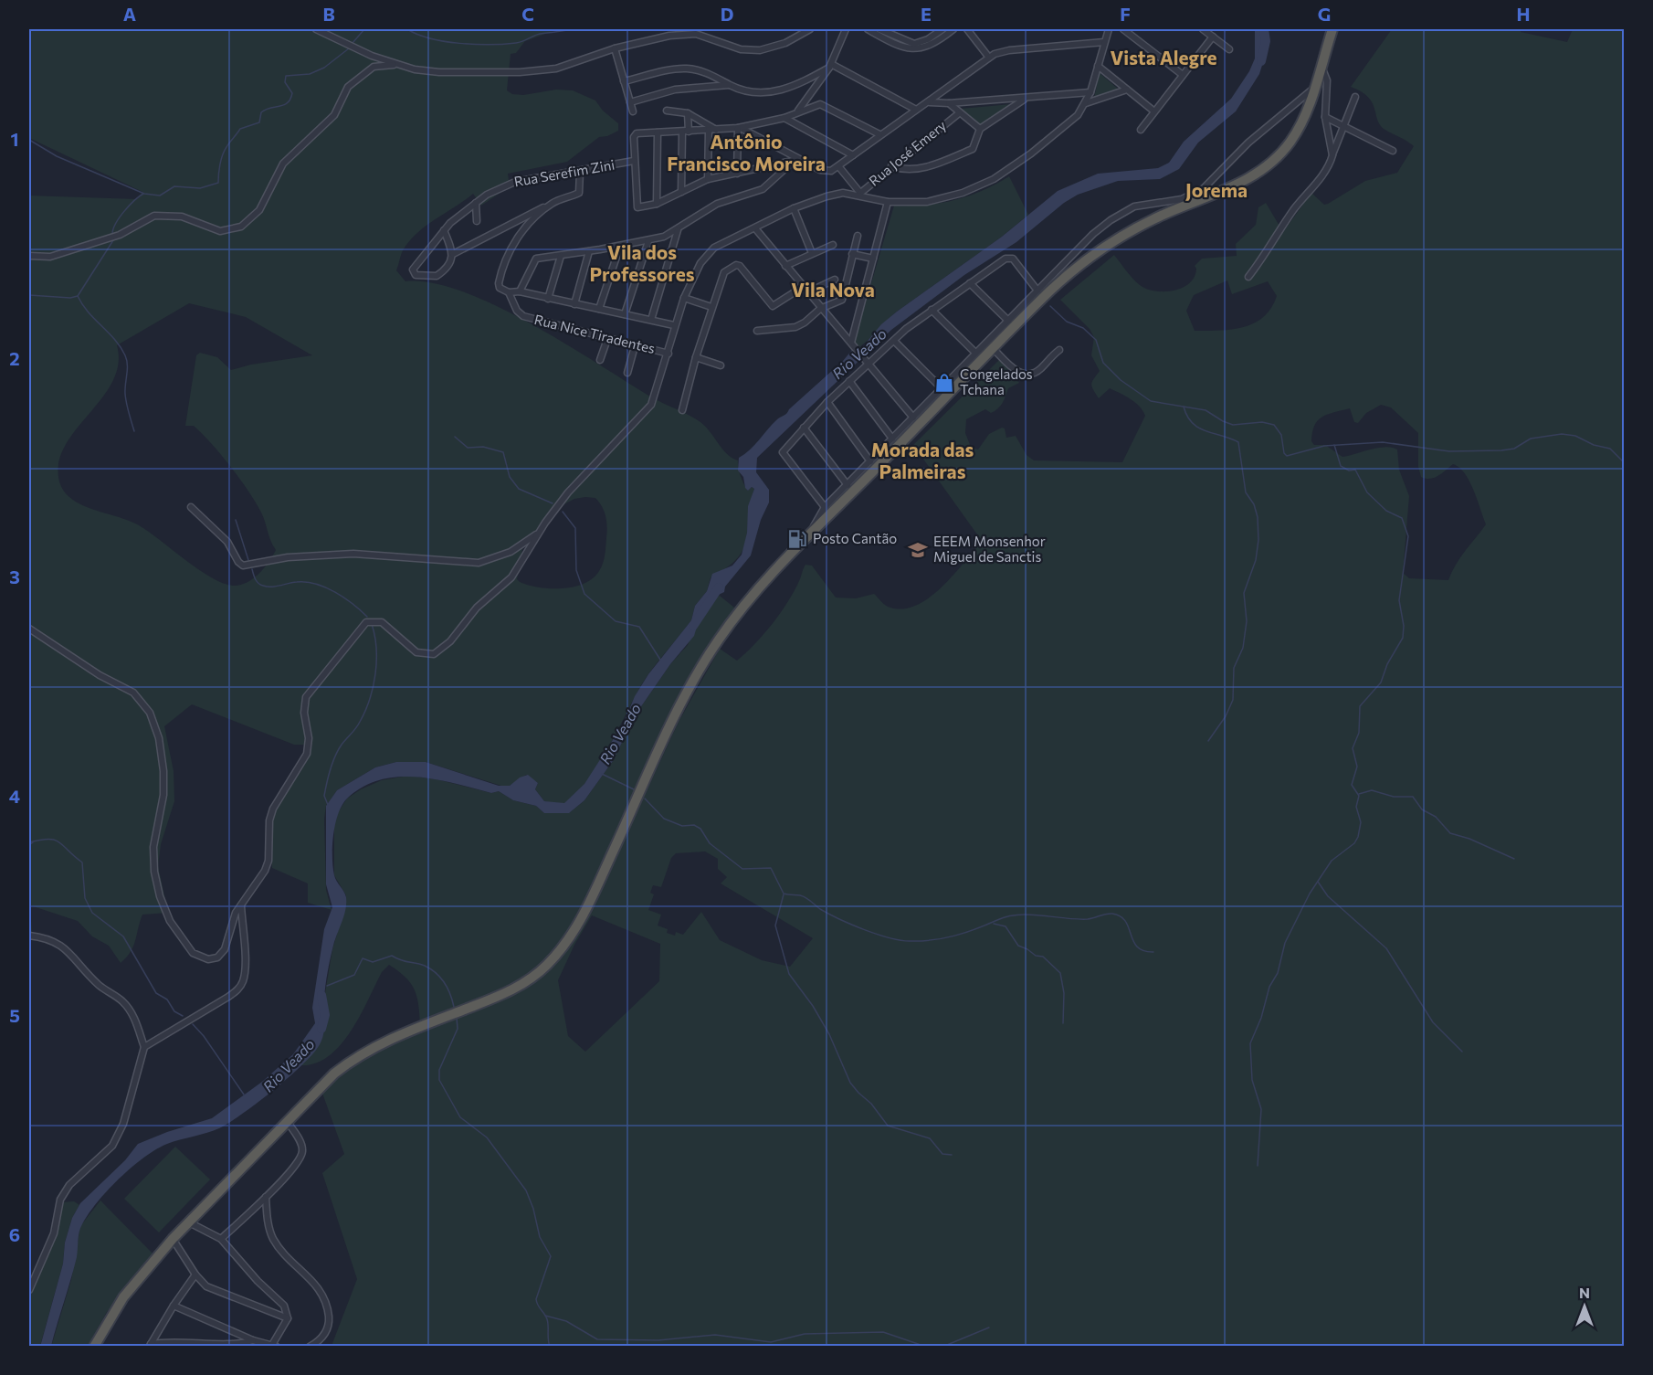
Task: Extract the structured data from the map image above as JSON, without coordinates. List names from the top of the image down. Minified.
{"streets":{"street":["Rua José Emery","Rua Serefim Zini","Rua Nice Tiradentes"]},"districts":["Vista Alegre","Antônio Francisco Moreira","Jorema","Vila dos Professores","Vila Nova","Morada das Palmeiras"],"water":["Rio Veado"],"places":{"shop":["Congelados Tchana"],"fuel station":["Posto Cantão"],"school or university":["EEEM Monsenhor Miguel de Sanctis"]},"north":"top","grid":{"columns":["A","B","C","D","E","F","G","H"],"rows":["1","2","3","4","5","6"]}}
